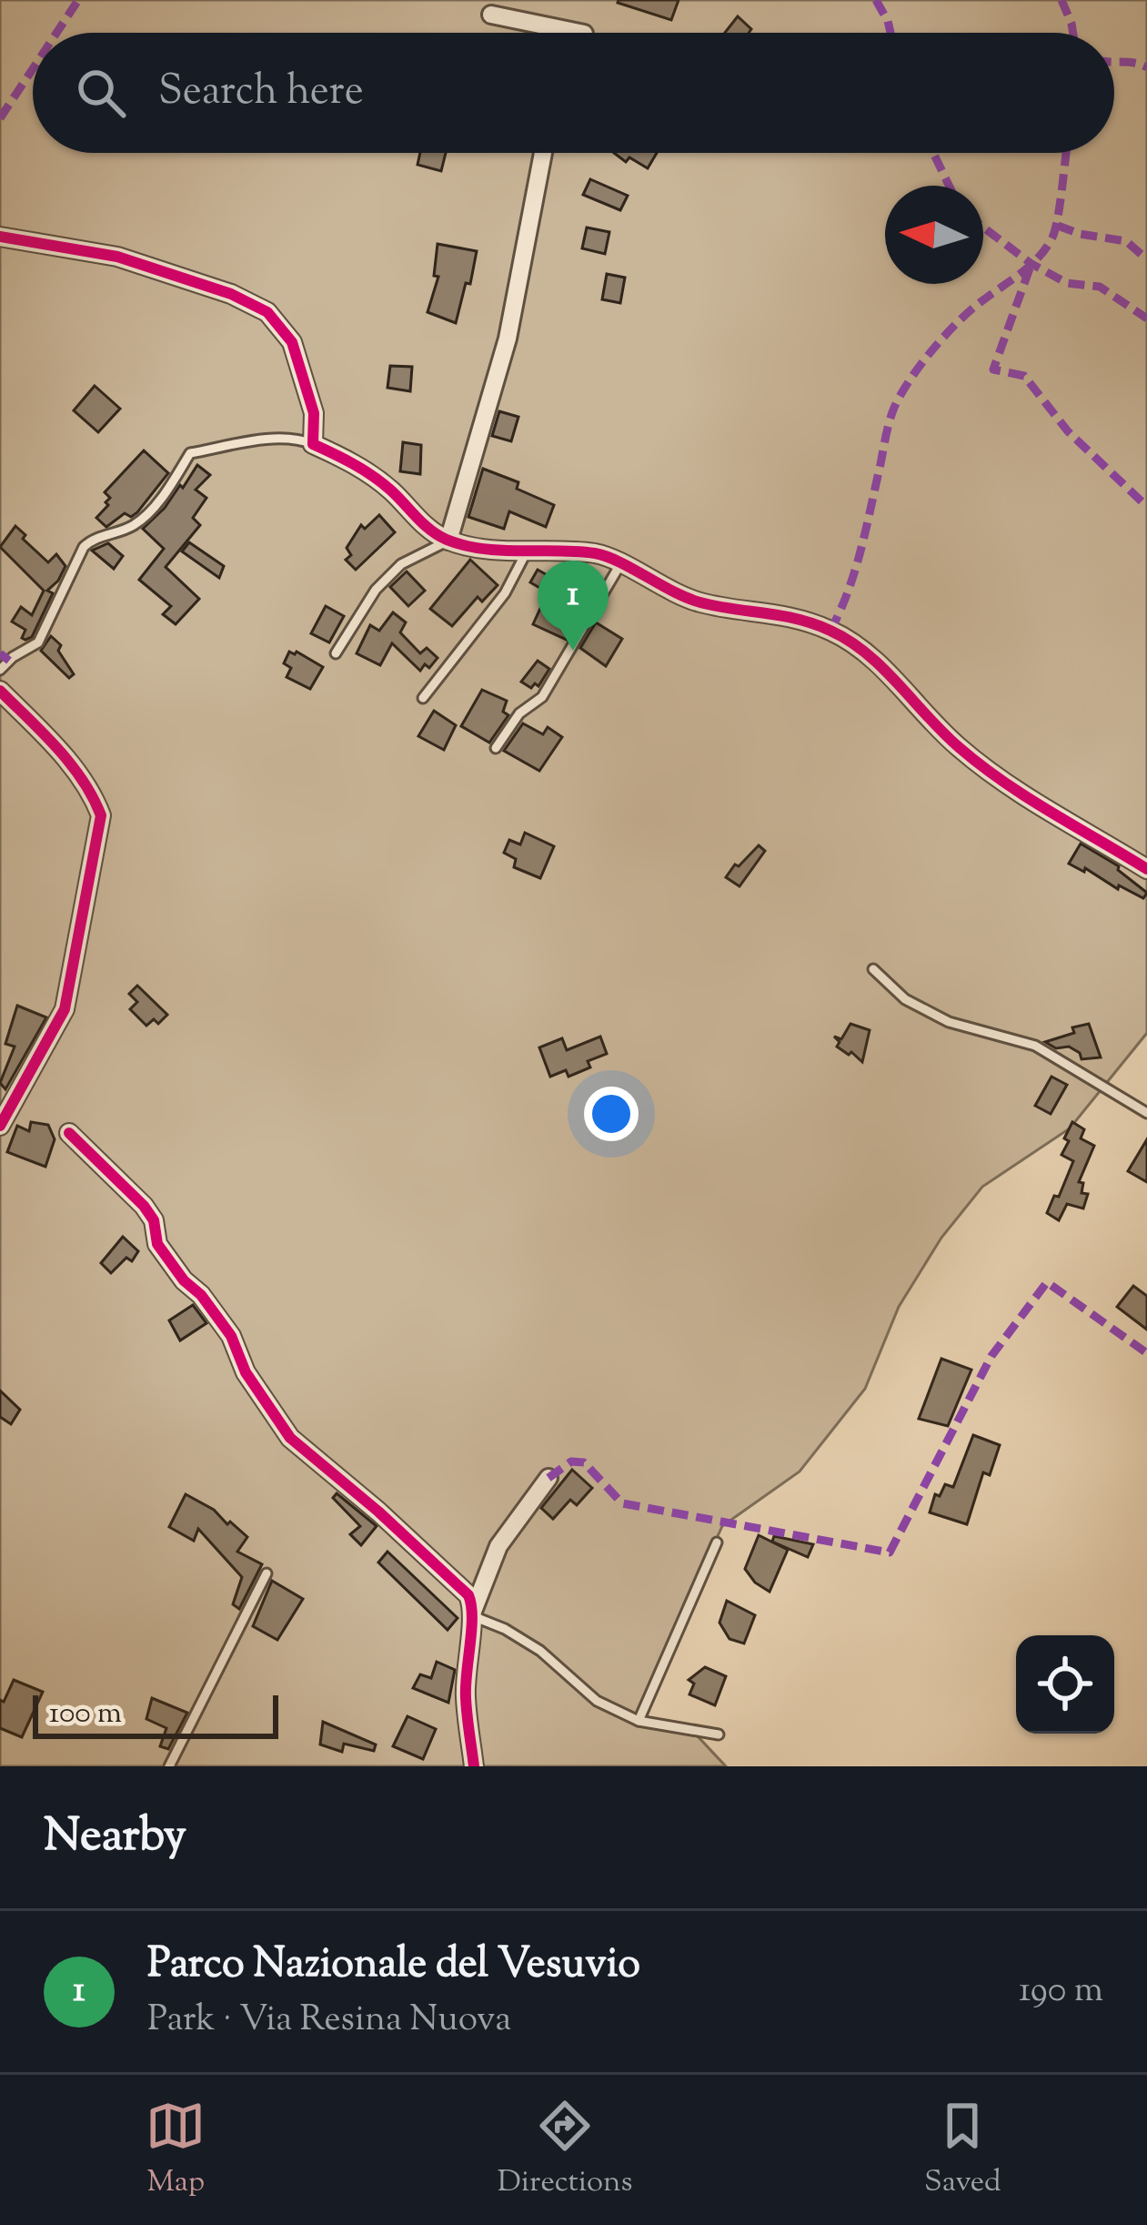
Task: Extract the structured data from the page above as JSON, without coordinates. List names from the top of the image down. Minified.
{"scale_bar":"100 m","north":"left","page":{"search":"Search here","pins":"1","scale":"100 m","heading":"Nearby","list":[{"mark":"1","name":"Parco Nazionale del Vesuvio","note":"Park · Via Resina Nuova","value":"190 m"}],"nav":["Map","Directions","Saved"]}}
